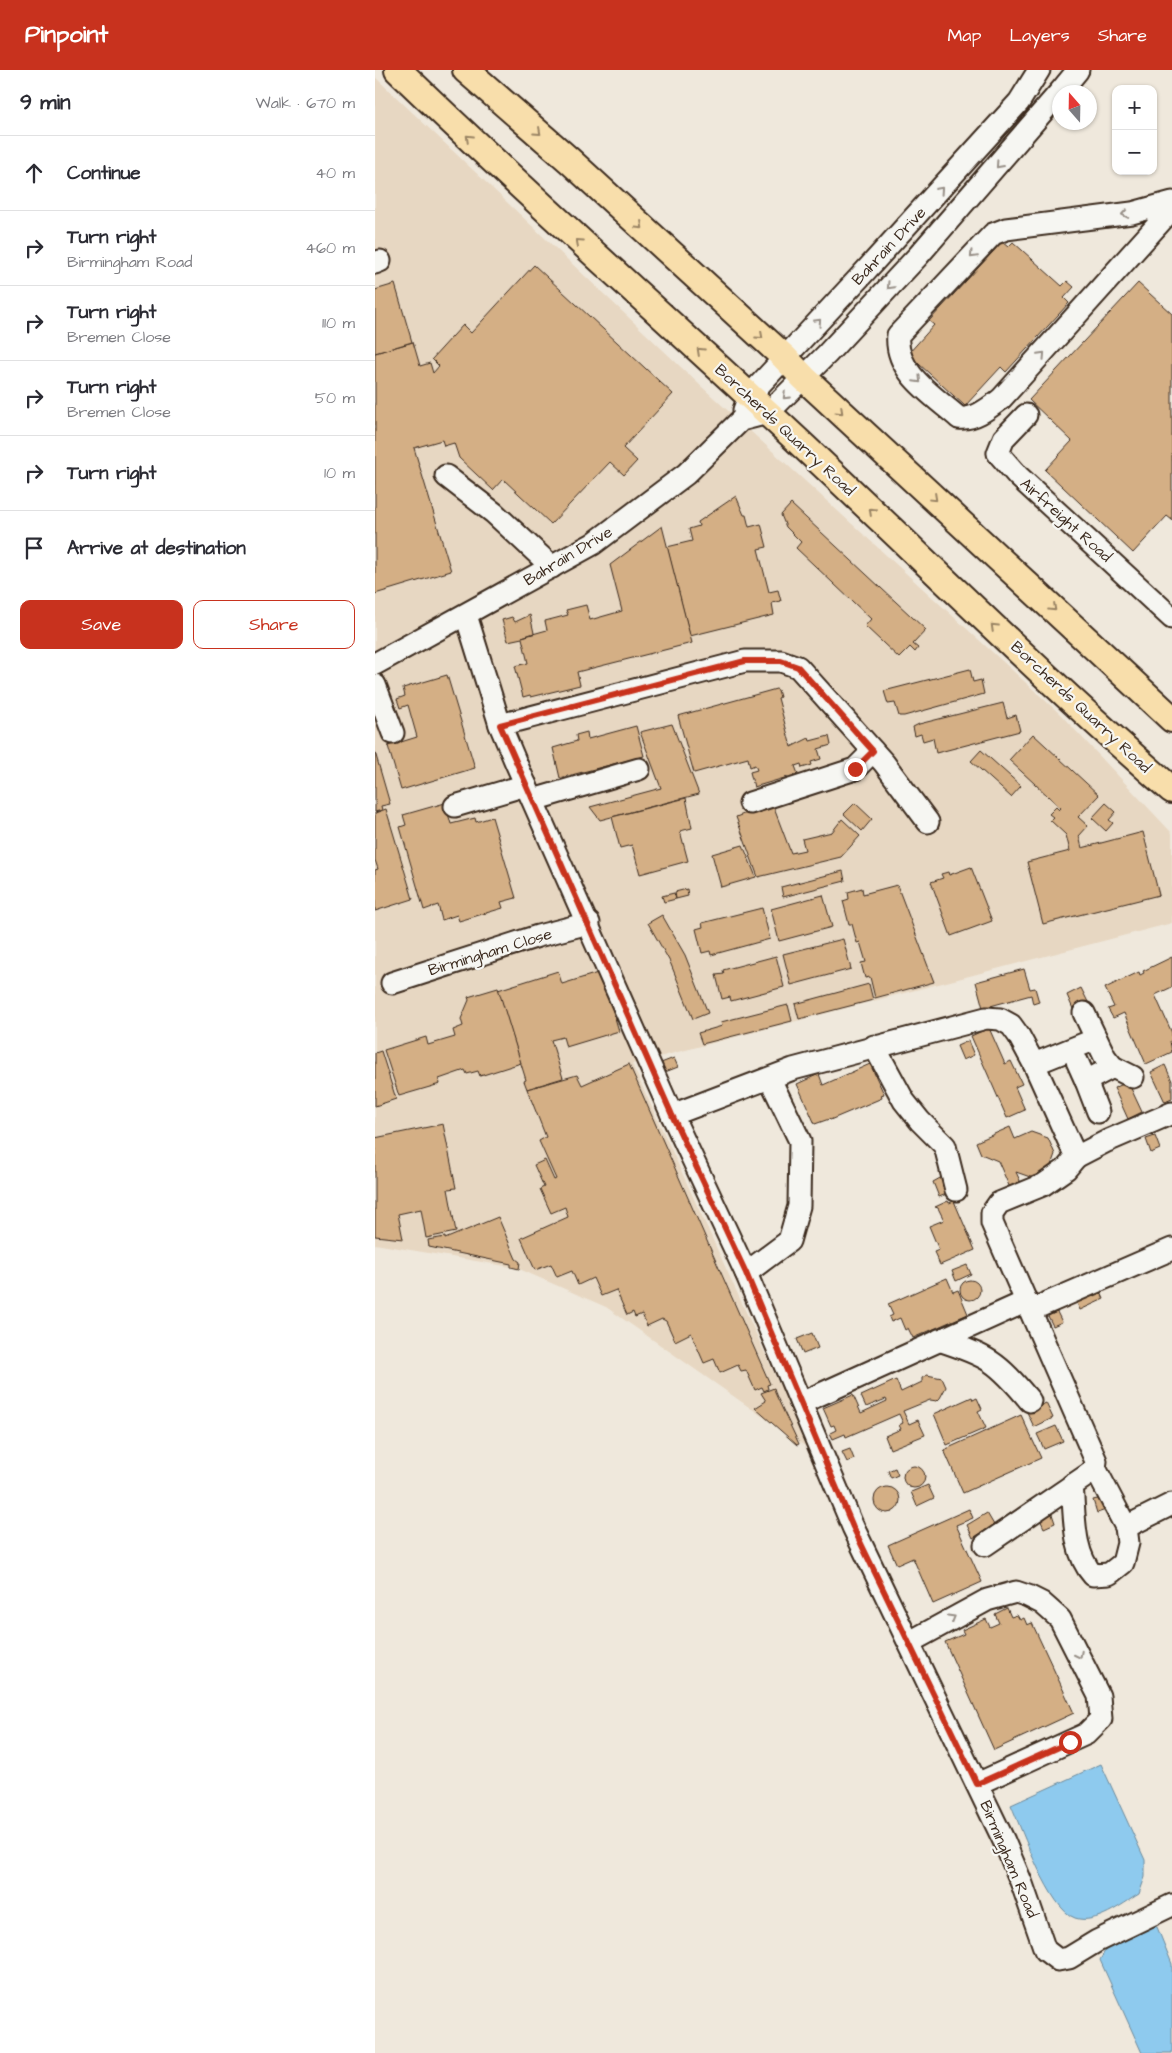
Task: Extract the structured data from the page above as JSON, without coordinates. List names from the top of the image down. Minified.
{"streets":{"main road":["Borcherds Quarry Road"],"lane":["Bahrain Drive","Airfreight Road","Birmingham Close","Birmingham Road"]},"crossings":[["Bahrain Drive","Borcherds Quarry Road"],["Bahrain Drive","Birmingham Road"],["Birmingham Close","Birmingham Road"]],"north":"top","page":{"header":"Pinpoint","nav":["Map","Layers","Share"],"heading":["9 min","Walk · 670 m"],"map_buttons":["+","−"],"list":[["Continue","40 m"],["Turn right","Birmingham Road","460 m"],["Turn right","Bremen Close","110 m"],["Turn right","Bremen Close","50 m"],["Turn right","10 m"],"Arrive at destination"],"buttons":["Save","Share"]}}
